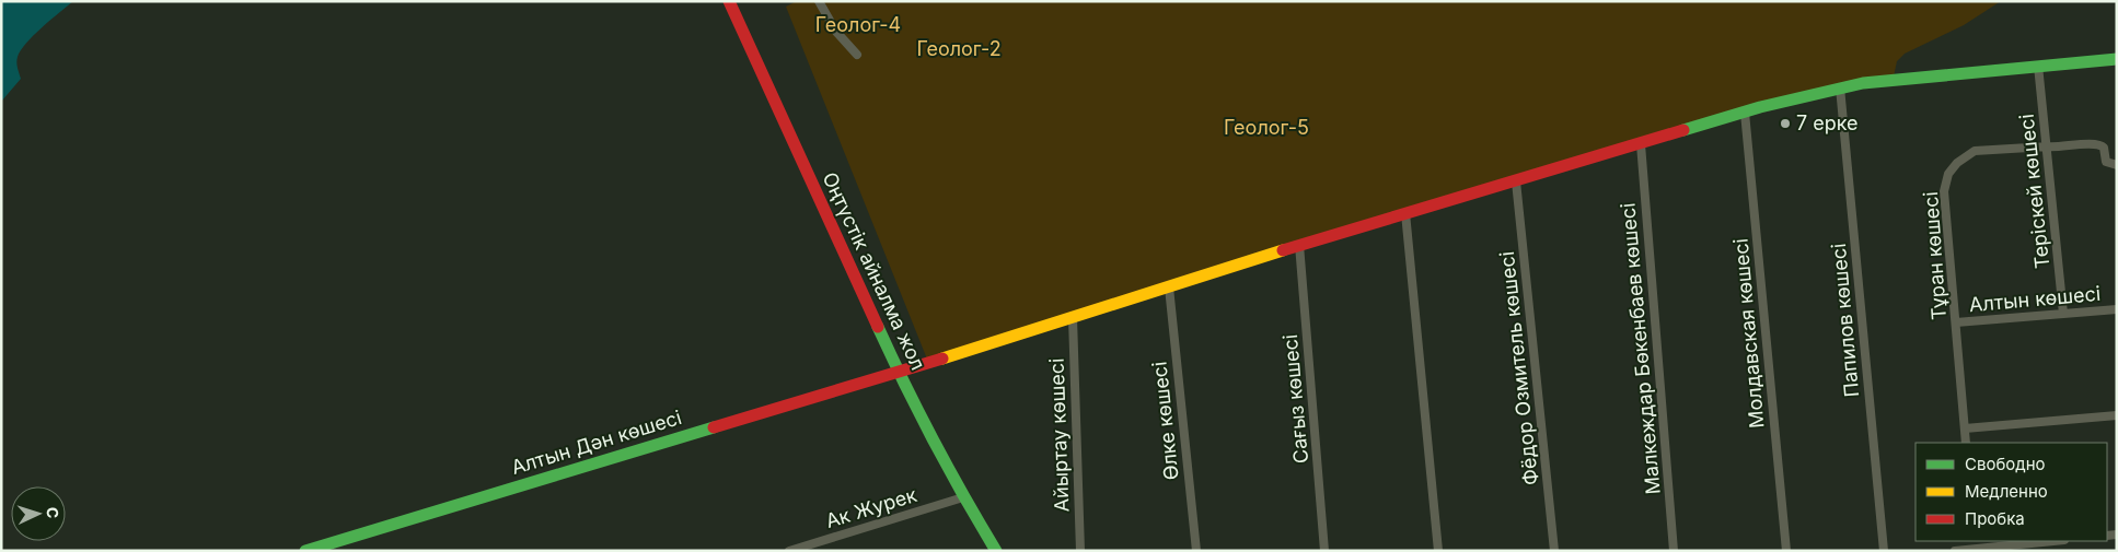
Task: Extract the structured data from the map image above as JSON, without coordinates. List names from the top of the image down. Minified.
{"streets":{"main road":["Оңтүстік айналма жол","Алтын Дән көшесі"],"street":["Теріскей көшесі","Тұран көшесі","Алтын көшесі","Папилов көшесі","Молдавская көшесі","Малкеждар Бөкенбаев көшесі","Фёдор Озмитель көшесі","Сағыз көшесі","Өлке көшесі","Айыртау көшесі","Ак Журек"]},"crossings":[["Теріскей көшесі","Тұран көшесі"],["Теріскей көшесі","Алтын көшесі"],["Теріскей көшесі","Алтын Дән көшесі"],["Тұран көшесі","Алтын көшесі"],["Оңтүстік айналма жол","Алтын Дән көшесі"],["Оңтүстік айналма жол","Ак Журек"],["Папилов көшесі","Алтын Дән көшесі"],["Молдавская көшесі","Алтын Дән көшесі"],["Малкеждар Бөкенбаев көшесі","Алтын Дән көшесі"],["Фёдор Озмитель көшесі","Алтын Дән көшесі"],["Сағыз көшесі","Алтын Дән көшесі"],["Өлке көшесі","Алтын Дән көшесі"],["Айыртау көшесі","Алтын Дән көшесі"]],"parks":["Геолог-4","Геолог-2","Геолог-5"],"places":["7 ерке"],"legend":["Свободно","Медленно","Пробка"],"north":"right"}
